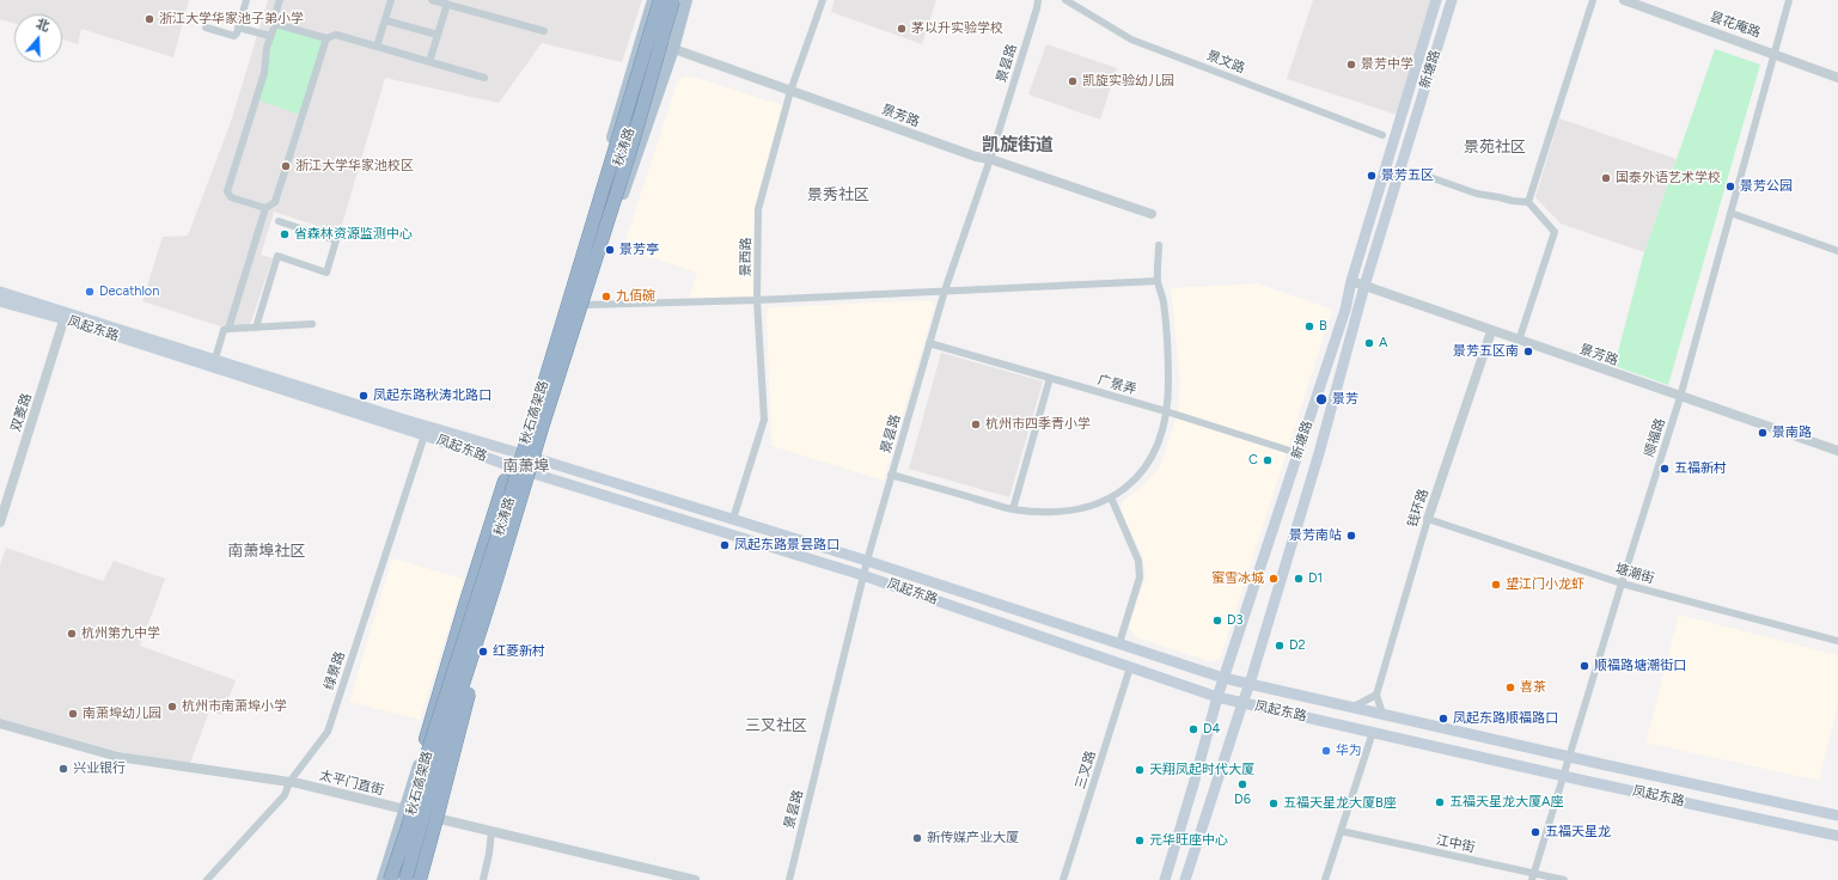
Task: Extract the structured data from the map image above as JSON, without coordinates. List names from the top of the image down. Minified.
{"streets":{"highway":["秋石高架路"],"main road":["新塘路","秋涛路","凤起东路"],"street":["昙花庵路","景文路","景昙路","景芳路","景西路","广景弄","双菱路","顺福路","钱环路","塘潮街","绿景路","三叉路","太平门直街","江中街"]},"crossings":[["昙花庵路","顺福路"],["景昙路","景芳路"],["景昙路","凤起东路"],["景昙路","广景弄"],["新塘路","景芳路"],["新塘路","凤起东路"],["新塘路","广景弄"],["景芳路","秋涛路"],["景芳路","景西路"],["景芳路","顺福路"],["景芳路","钱环路"],["秋涛路","凤起东路"],["秋涛路","太平门直街"],["景西路","凤起东路"],["凤起东路","双菱路"],["凤起东路","顺福路"],["凤起东路","绿景路"],["凤起东路","三叉路"],["顺福路","塘潮街"],["顺福路","江中街"],["钱环路","塘潮街"],["绿景路","太平门直街"]],"districts":["凯旋街道","景苑社区","景秀社区","南萧埠","南萧埠社区","三叉社区"],"places":["浙江大学华家池子弟小学","茅以升实验学校","景芳中学","凯旋实验幼儿园","浙江大学华家池校区","景芳五区","国泰外语艺术学校","景芳公园","省森林资源监测中心","景芳亭","Decathlon","九佰碗","B","A","景芳五区南","凤起东路秋涛北路口","景芳","杭州市四季青小学","景南路","C","五福新村","景芳南站","凤起东路景昙路口","蜜雪冰城","D1","望江门小龙虾","D3","杭州第九中学","D2","红菱新村","顺福路塘潮街口","喜茶","杭州市南萧埠小学","南萧埠幼儿园","凤起东路顺福路口","D4","华为","兴业银行","天翔凤起时代大厦","D6","五福天星龙大厦A座","五福天星龙大厦B座","五福天星龙","新传媒产业大厦","元华旺座中心"],"north":"top"}
